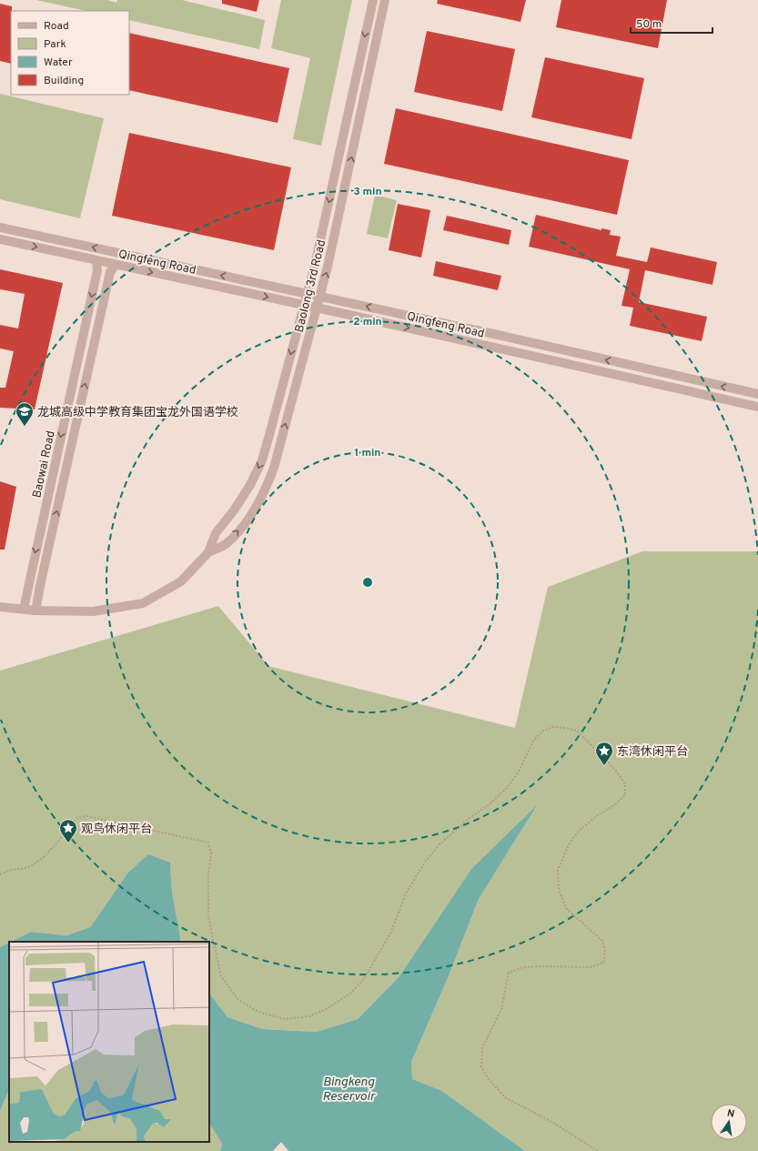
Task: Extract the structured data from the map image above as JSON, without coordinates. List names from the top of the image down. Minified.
{"streets":{"street":["Qingfeng Road","Baolong 3rd Road","Baowai Road"]},"crossings":[["Qingfeng Road","Baolong 3rd Road"],["Qingfeng Road","Baowai Road"],["Baolong 3rd Road","Baowai Road"]],"water":["Bingkeng Reservoir"],"places":{"school or university":["龙城高级中学教育集团宝龙外国语学校"],"place":["东湾休闲平台","观鸟休闲平台"]},"legend":["Road","Park","Water","Building"],"scale_bar":"50 m","north":"top","rings":["3 min","2 min","1 min"]}
